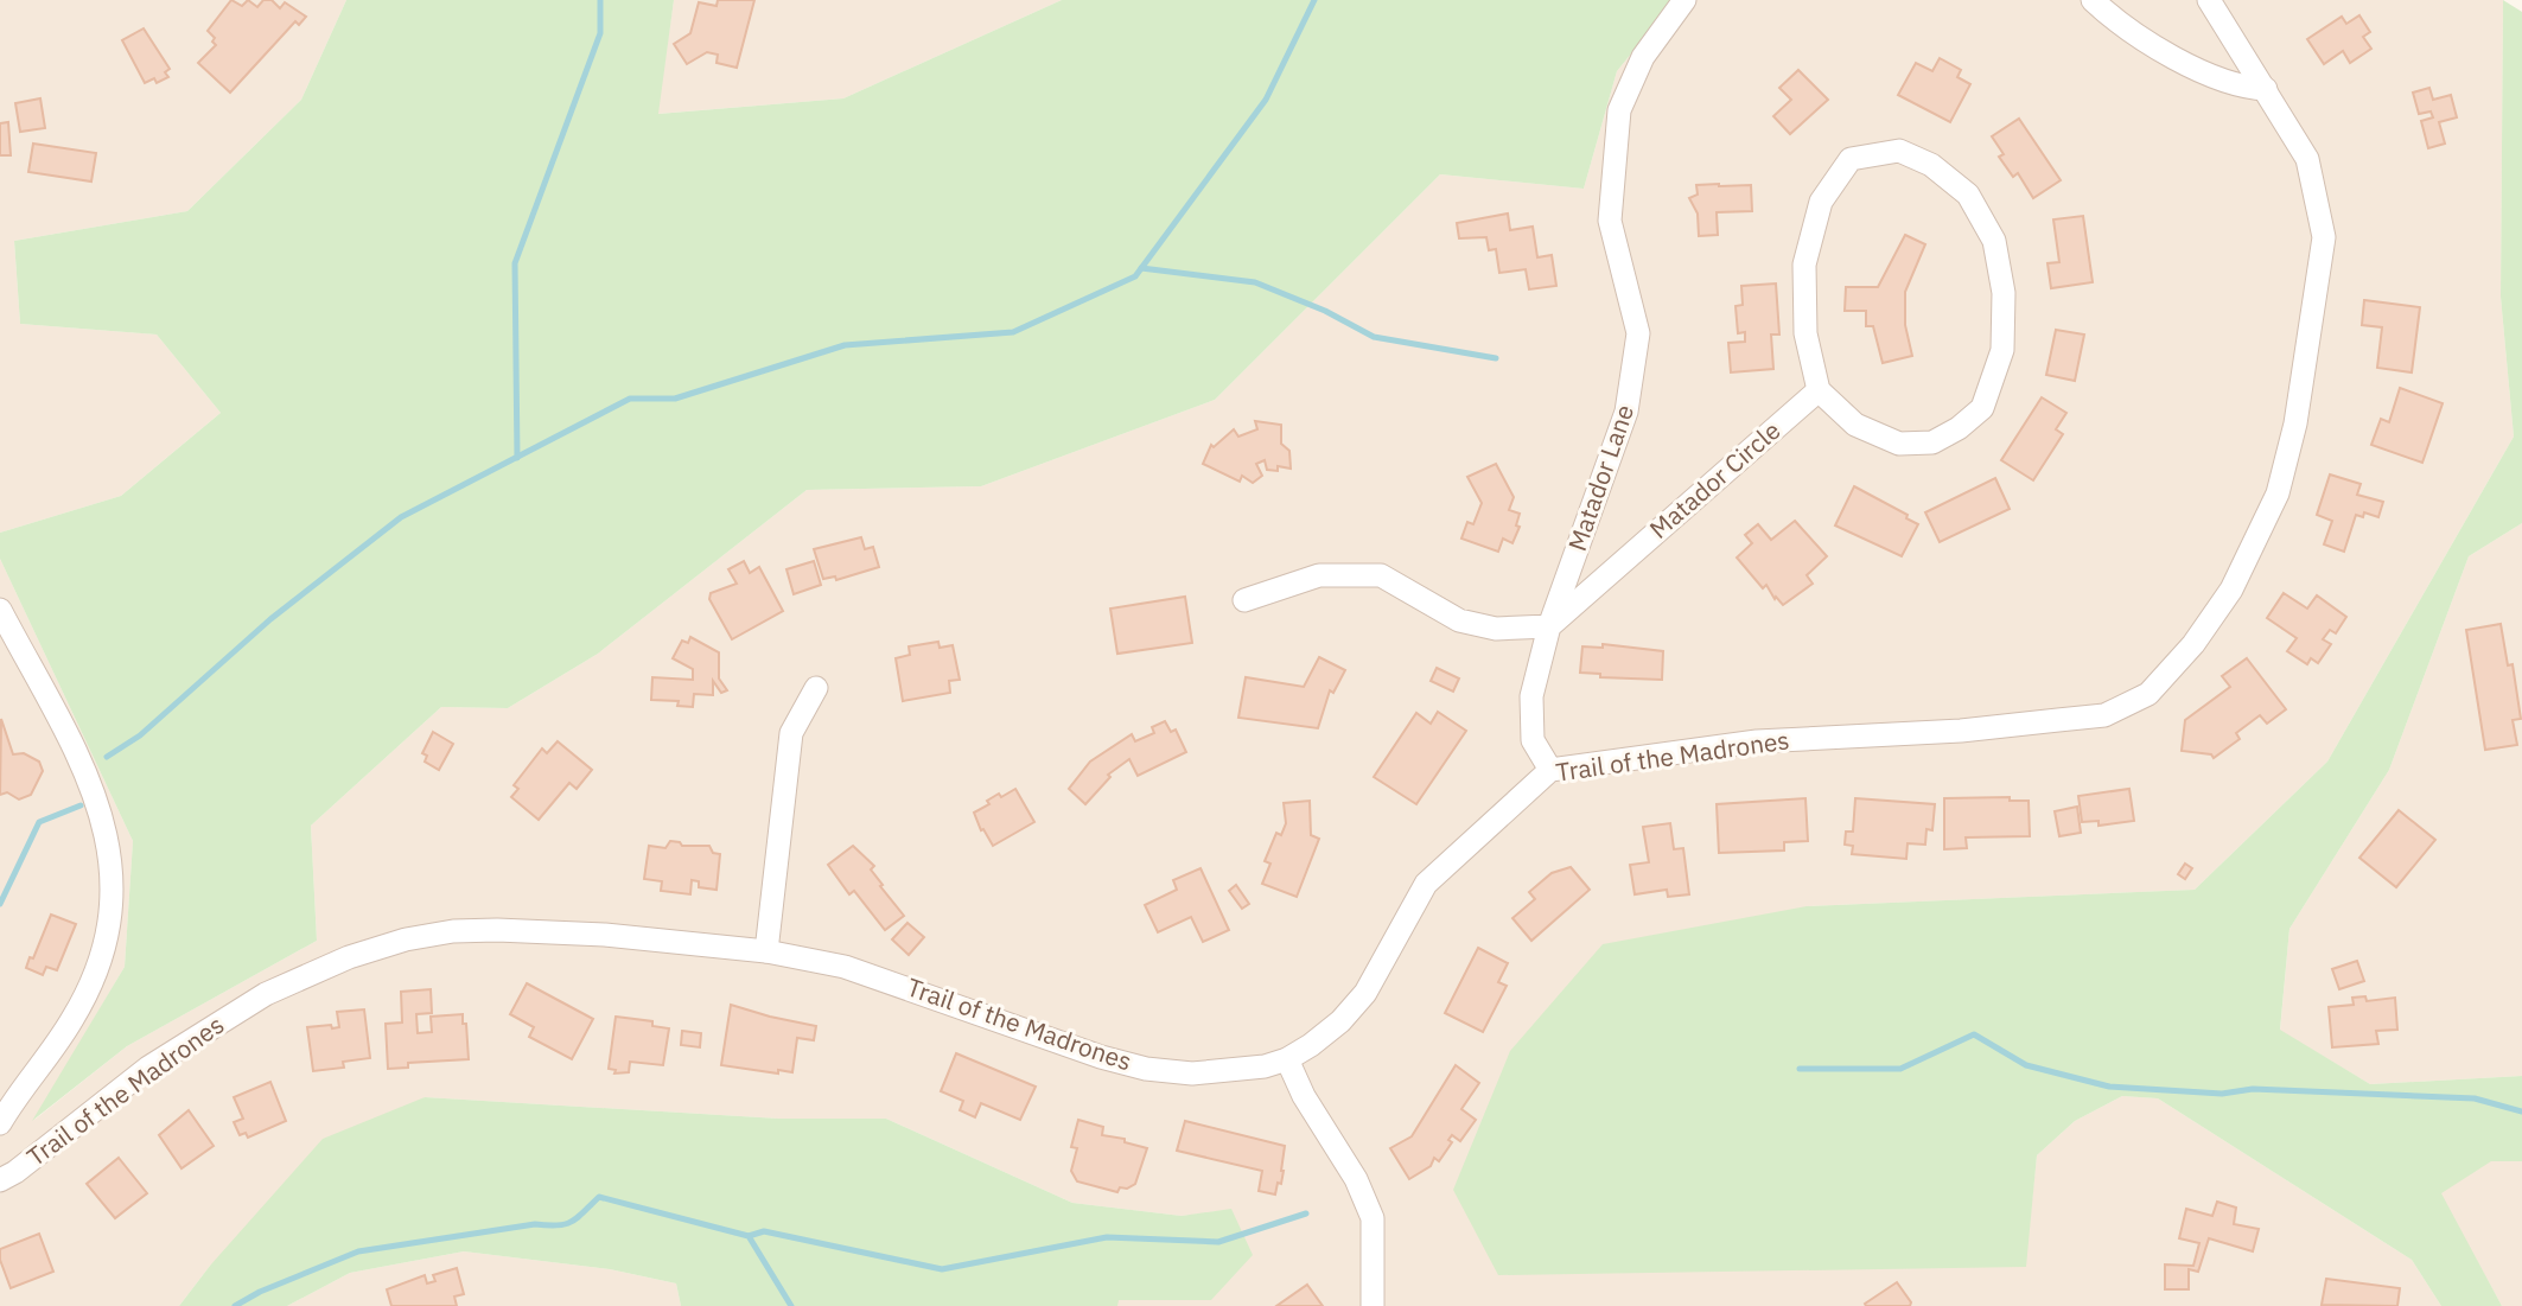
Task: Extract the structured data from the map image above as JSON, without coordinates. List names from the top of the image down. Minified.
{"streets":{"street":["Matador Lane","Matador Circle","Trail of the Madrones"]},"crossings":[["Matador Lane","Matador Circle"],["Matador Lane","Trail of the Madrones"]]}
